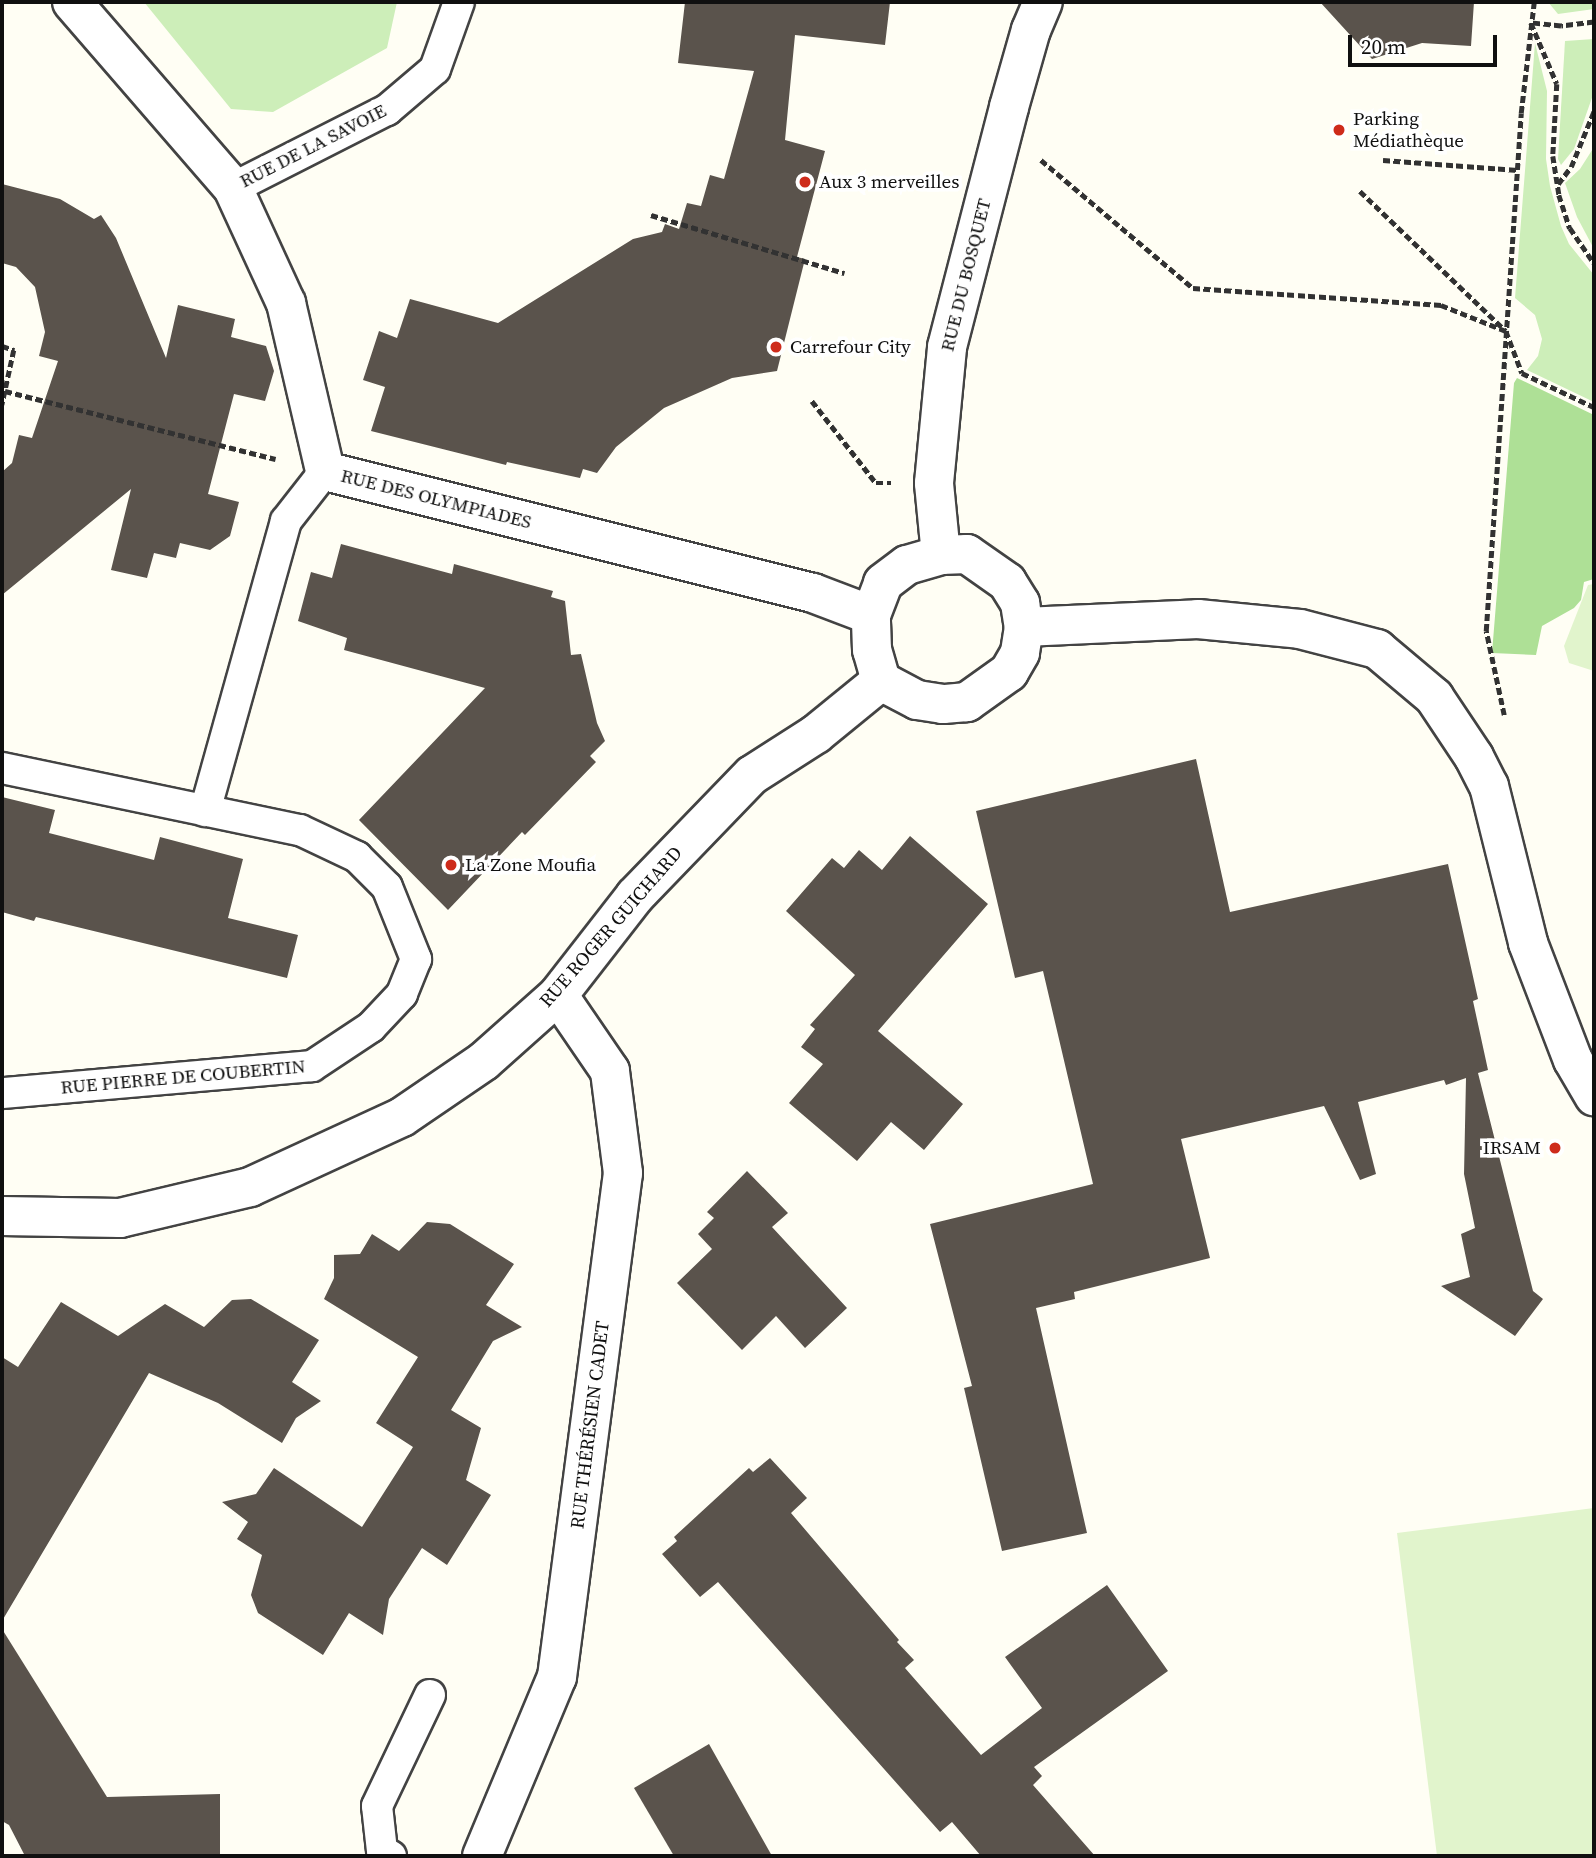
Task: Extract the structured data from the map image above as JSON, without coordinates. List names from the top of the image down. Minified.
{"streets":{"street":["RUE DU BOSQUET","RUE DES OLYMPIADES","RUE ROGER GUICHARD","RUE THÉRÉSIEN CADET"],"lane":["RUE DE LA SAVOIE","RUE PIERRE DE COUBERTIN"]},"crossings":[["RUE DE LA SAVOIE","RUE DES OLYMPIADES"],["RUE DU BOSQUET","RUE DES OLYMPIADES"],["RUE DU BOSQUET","RUE ROGER GUICHARD"],["RUE DES OLYMPIADES","RUE ROGER GUICHARD"],["RUE ROGER GUICHARD","RUE THÉRÉSIEN CADET"]],"places":["Parking Médiathèque","Aux 3 merveilles","Carrefour City","La Zone Moufia","IRSAM"],"scale_bar":"20 m"}
